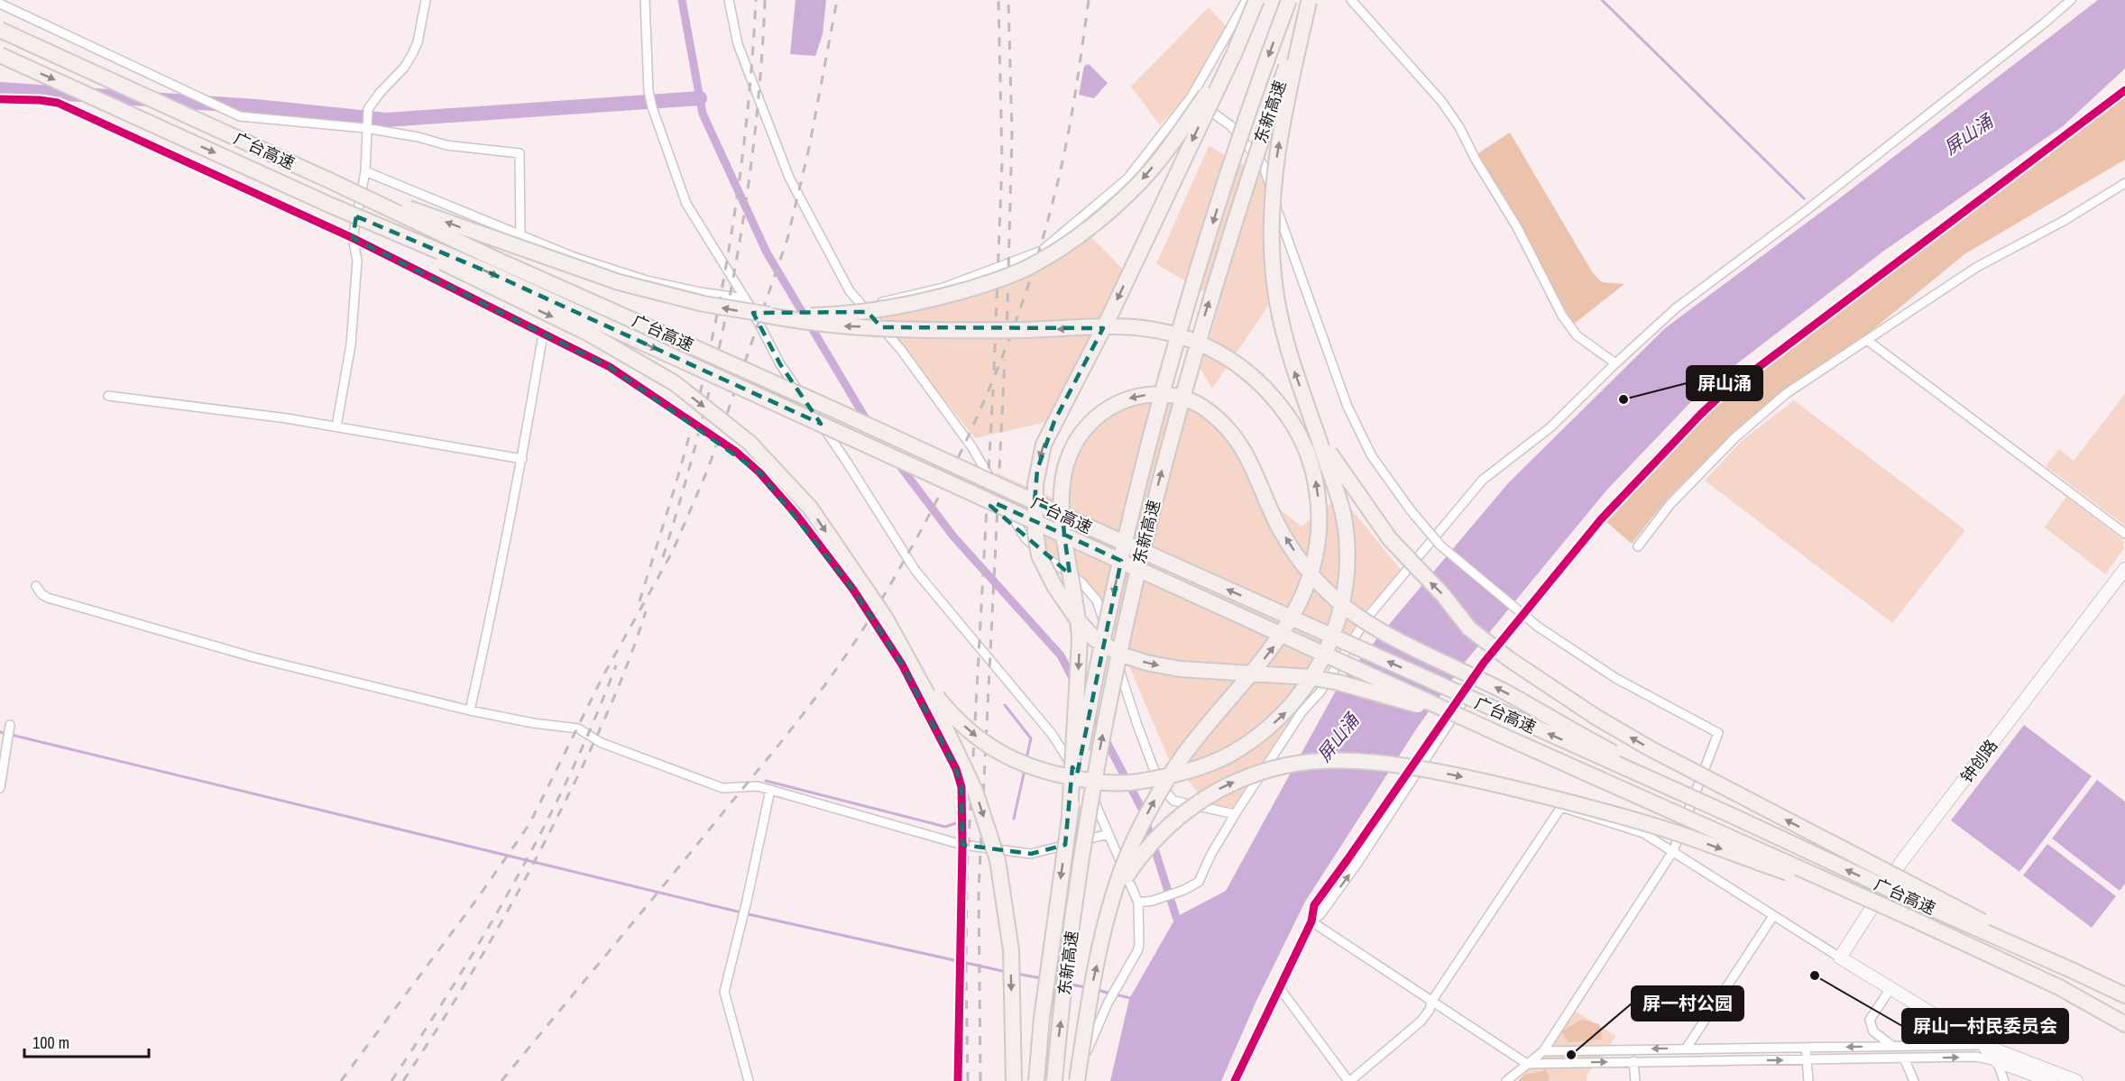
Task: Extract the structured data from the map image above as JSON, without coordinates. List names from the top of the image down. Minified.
{"streets":{"highway":["东新高速","广台高速"],"street":["钟创路"]},"water":["屏山涌"],"places":["屏山涌","屏山一村民委员会","屏一村公园"],"scale_bar":"100 m"}
